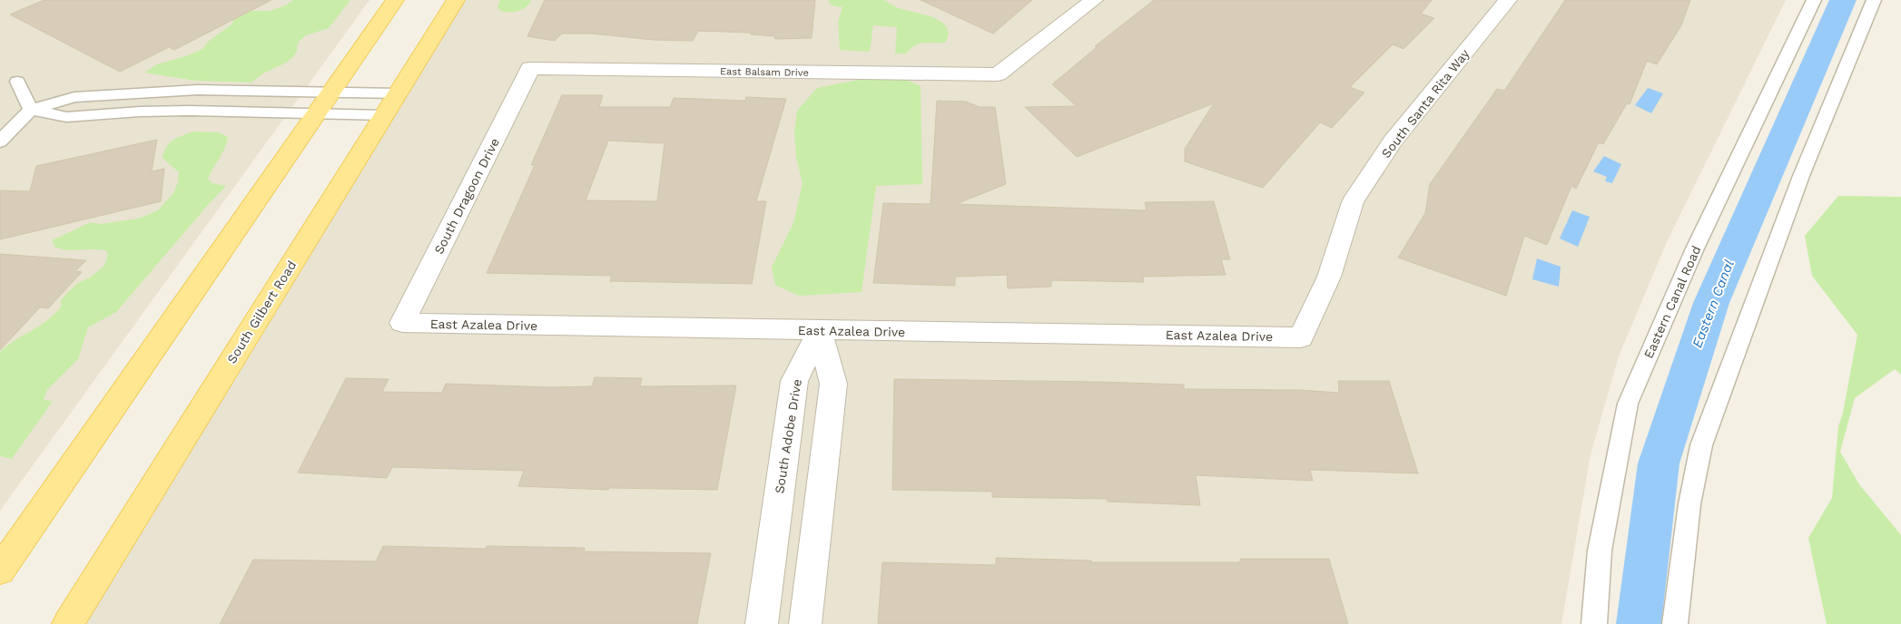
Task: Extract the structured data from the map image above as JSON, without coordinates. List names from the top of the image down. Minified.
{"streets":{"main road":["South Gilbert Road"],"street":["East Balsam Drive","South Santa Rita Way","South Dragoon Drive","East Azalea Drive","South Adobe Drive"],"lane":["Eastern Canal Road"]},"crossings":[["East Balsam Drive","South Dragoon Drive"],["South Santa Rita Way","East Azalea Drive"],["South Dragoon Drive","East Azalea Drive"],["East Azalea Drive","South Adobe Drive"]],"water":["Eastern Canal"]}
